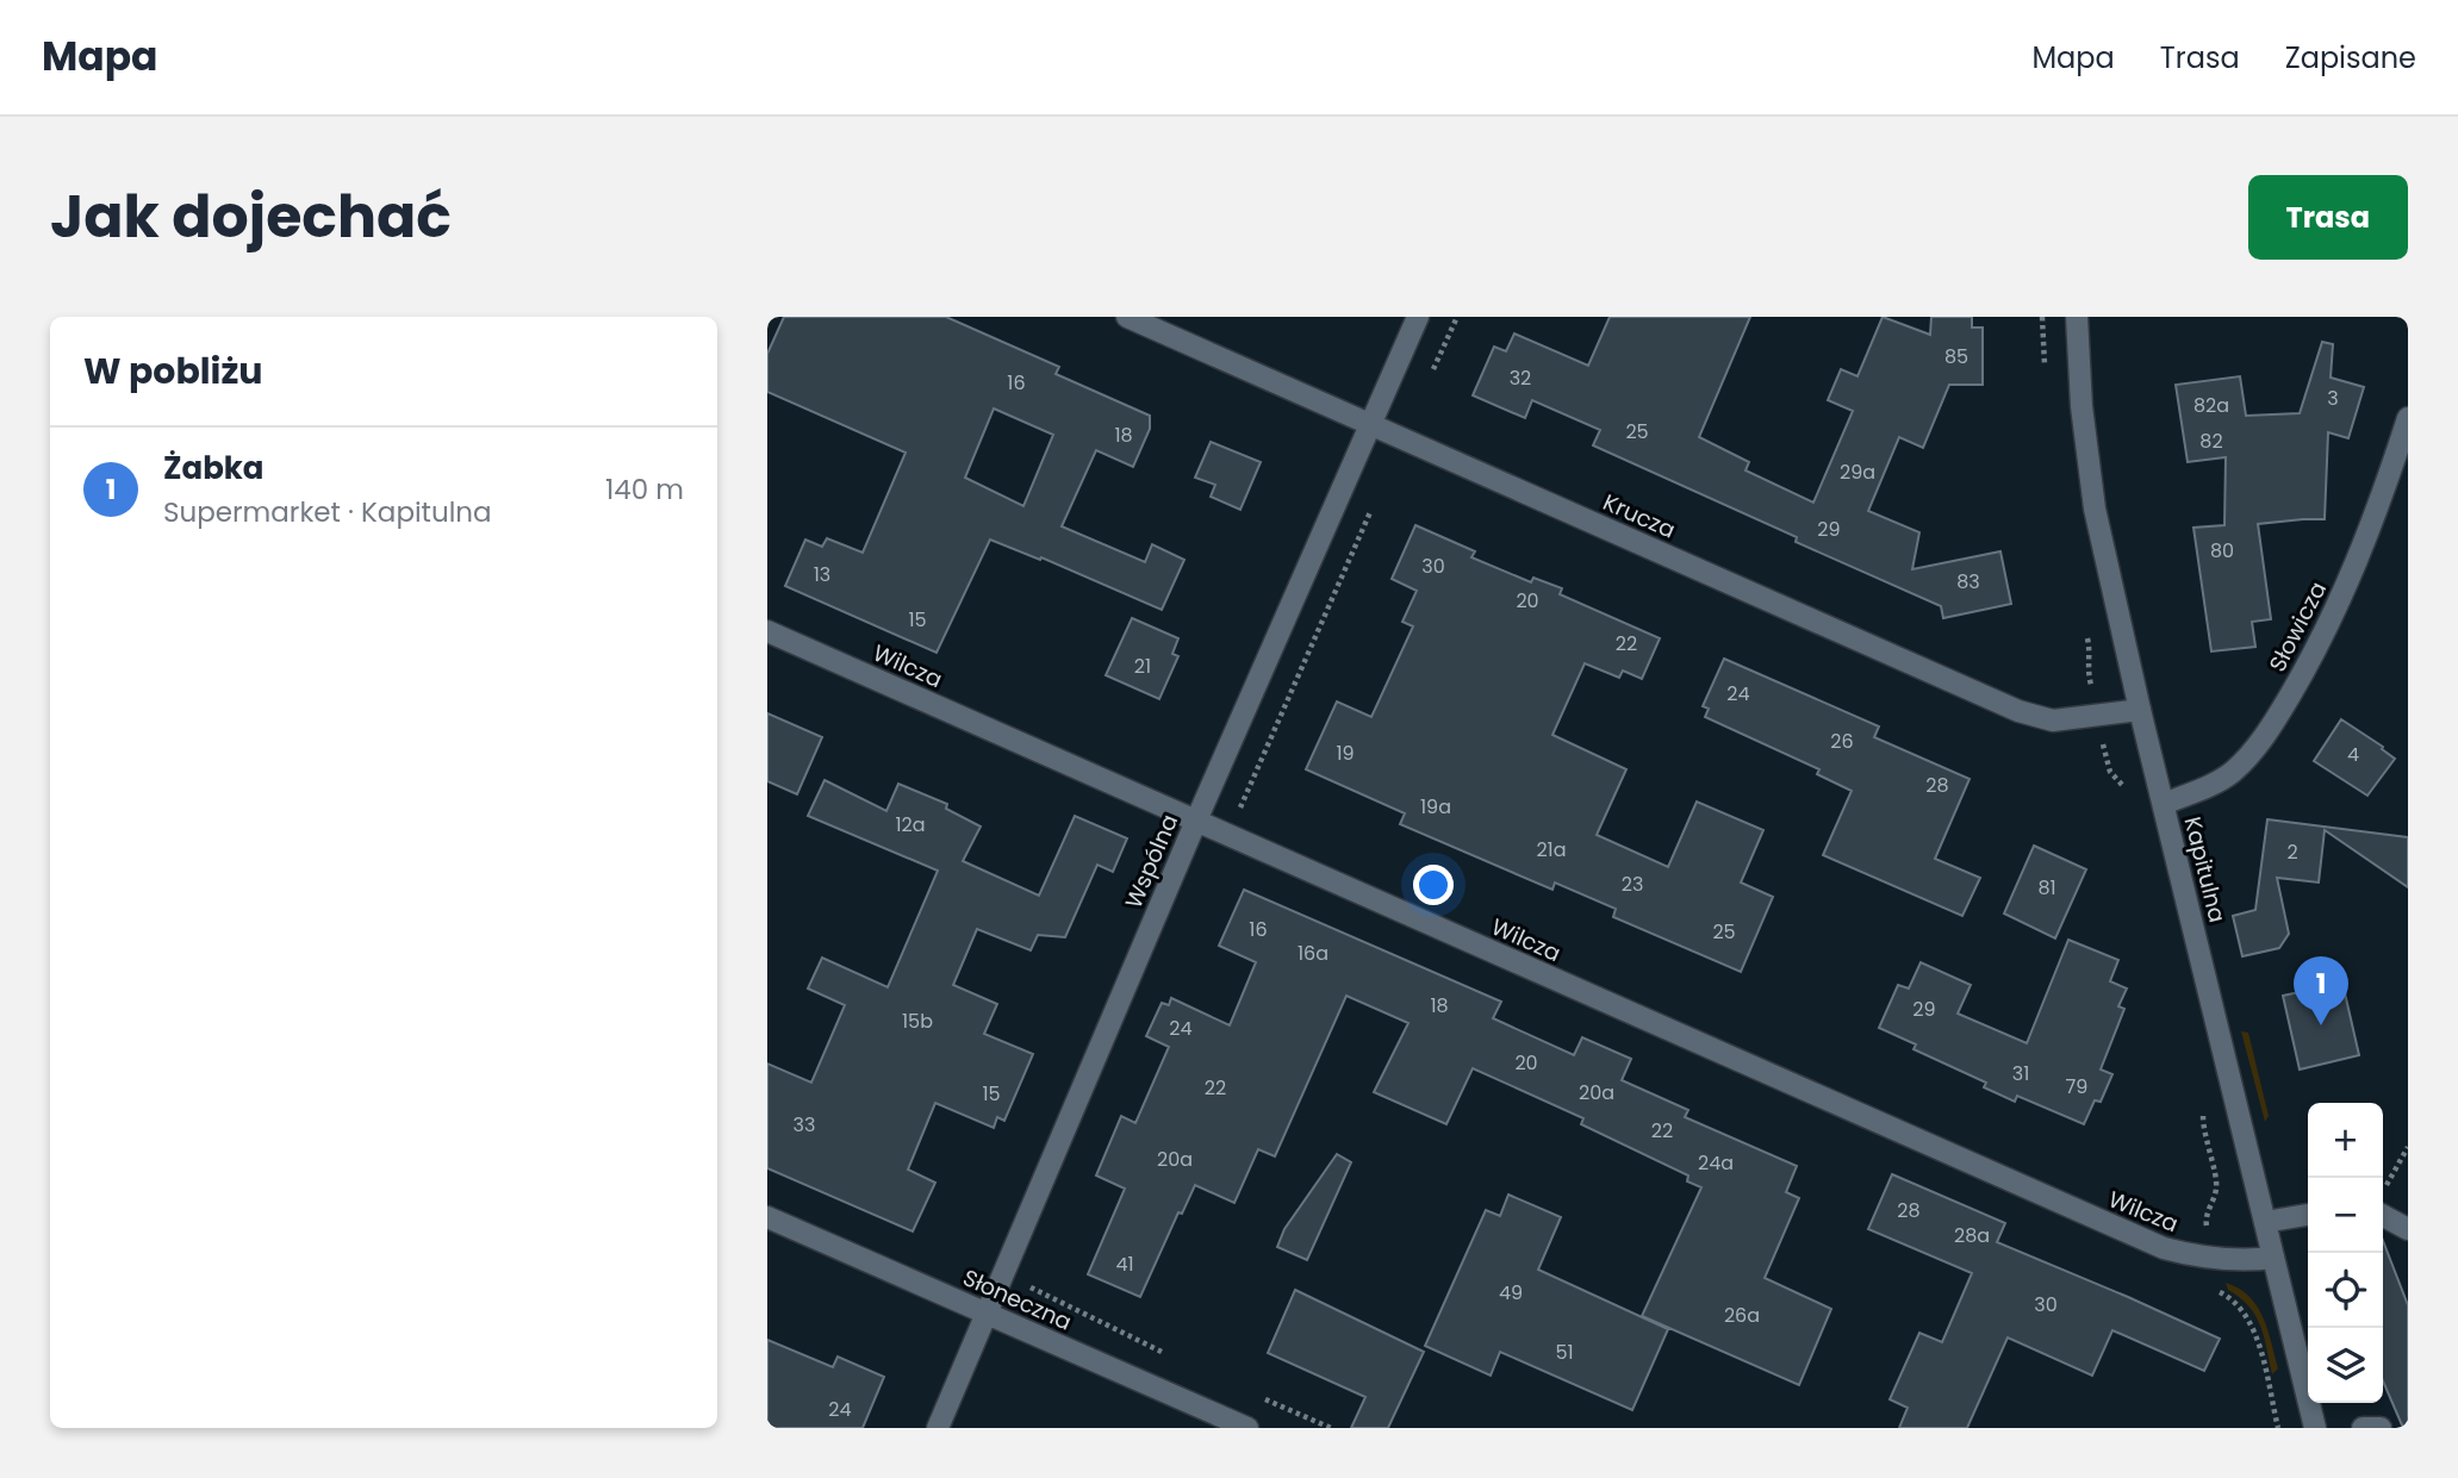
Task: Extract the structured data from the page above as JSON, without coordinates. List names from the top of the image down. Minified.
{"streets":{"street":["Krucza","Słowicza","Wilcza","Wspólna","Kapitulna","Słoneczna"]},"crossings":[["Krucza","Wspólna"],["Krucza","Kapitulna"],["Słowicza","Kapitulna"],["Wilcza","Wspólna"],["Wilcza","Kapitulna"],["Wspólna","Słoneczna"]],"house_numbers":["85","32","16","3","82a","25","18","82","29a","29","80","30","13","83","20","15","22","21","24","26","19","4","28","19a","12a","21a","2","23","81","16","25","16a","18","29","15b","24","20","31","79","22","20a","15","33","22","20a","24a","28","28a","41","49","30","26a","51","24"],"page":{"header":"Mapa","nav":["Mapa","Trasa","Zapisane"],"title":"Jak dojechać","buttons":"Trasa","heading":"W pobliżu","list":[{"mark":"1","name":"Żabka","note":"Supermarket · Kapitulna","value":"140 m"}],"pins":"1","map_buttons":["+","−"]}}
